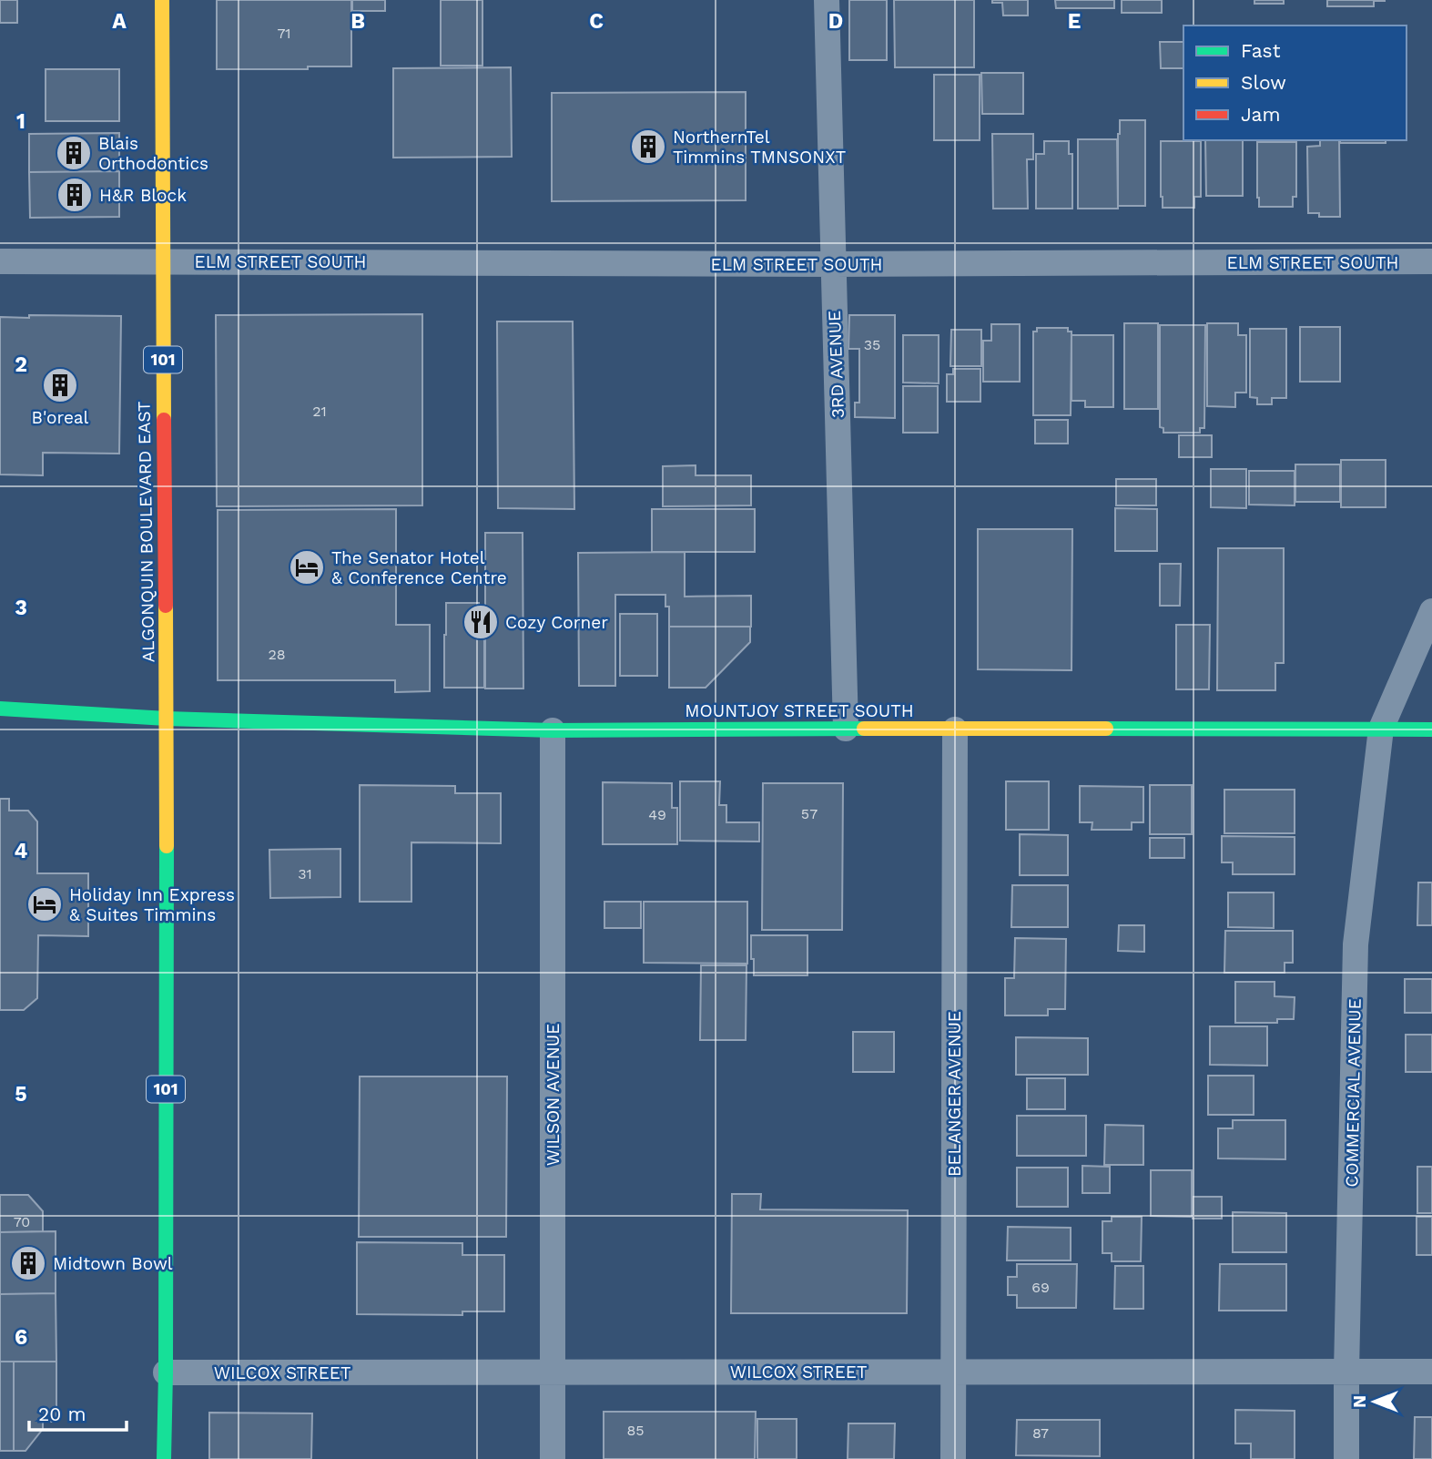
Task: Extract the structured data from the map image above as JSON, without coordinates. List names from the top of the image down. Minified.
{"streets":{"main road":["101","ALGONQUIN BOULEVARD EAST","MOUNTJOY STREET SOUTH"],"street":["ELM STREET SOUTH","3RD AVENUE","COMMERCIAL AVENUE","BELANGER AVENUE","WILSON AVENUE","WILCOX STREET"]},"crossings":[["ELM STREET SOUTH","3RD AVENUE"],["ELM STREET SOUTH","ALGONQUIN BOULEVARD EAST"],["101","ALGONQUIN BOULEVARD EAST"],["101","MOUNTJOY STREET SOUTH"],["101","WILCOX STREET"],["3RD AVENUE","MOUNTJOY STREET SOUTH"],["ALGONQUIN BOULEVARD EAST","MOUNTJOY STREET SOUTH"],["MOUNTJOY STREET SOUTH","COMMERCIAL AVENUE"],["MOUNTJOY STREET SOUTH","BELANGER AVENUE"],["MOUNTJOY STREET SOUTH","WILSON AVENUE"],["COMMERCIAL AVENUE","WILCOX STREET"],["BELANGER AVENUE","WILCOX STREET"],["WILSON AVENUE","WILCOX STREET"]],"places":{"building":["NorthernTel Timmins TMNSONXT","Blais Orthodontics","H&R Block","B'oreal","Midtown Bowl"],"hotel":["The Senator Hotel & Conference Centre","Holiday Inn Express & Suites Timmins"],"restaurant":["Cozy Corner"]},"house_numbers":["71","35","21","28","57","49","31","70","69","85","87"],"legend":["Fast","Slow","Jam"],"scale_bar":"20 m","north":"left","grid":{"columns":["A","B","C","D","E"],"rows":["1","2","3","4","5","6"]}}
